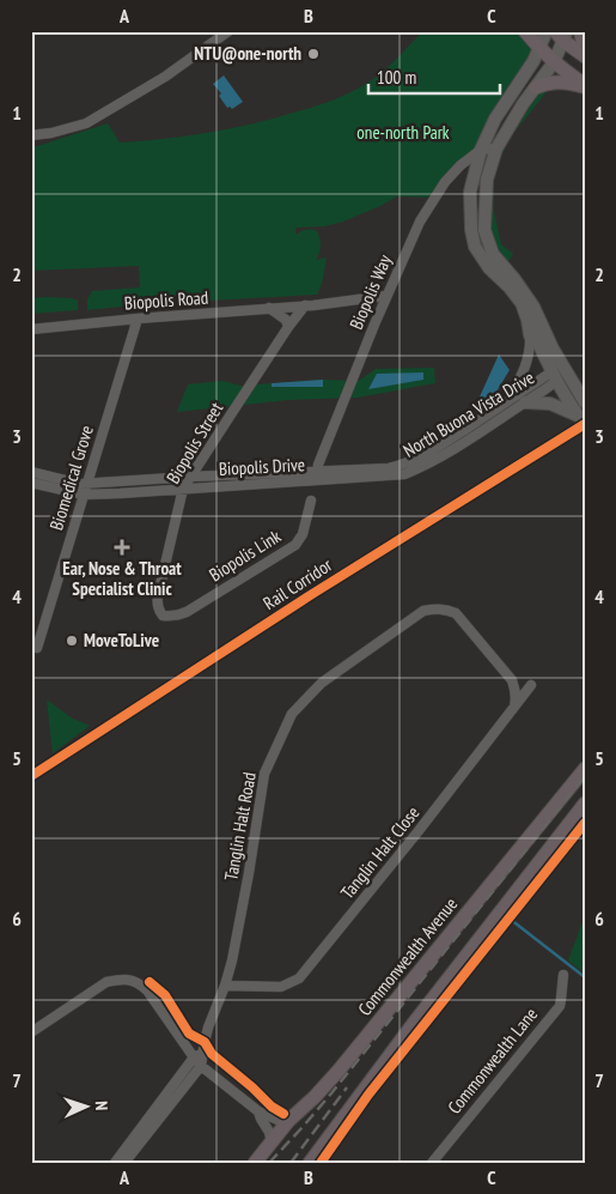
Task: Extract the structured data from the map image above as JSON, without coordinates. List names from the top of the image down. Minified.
{"streets":{"main road":["Commonwealth Avenue"],"street":["Biopolis Way","Biopolis Road","North Buona Vista Drive","Biopolis Street","Biopolis Drive","Biomedical Grove","Biopolis Link","Tanglin Halt Road","Tanglin Halt Close","Commonwealth Lane"],"cycle path":["Rail Corridor"]},"crossings":[["Biopolis Way","North Buona Vista Drive"],["Biopolis Way","Biopolis Drive"],["Biopolis Road","Biopolis Street"],["Biopolis Road","Biomedical Grove"],["North Buona Vista Drive","Biopolis Drive"],["Biopolis Street","Biopolis Drive"],["Biopolis Street","Biopolis Link"],["Biopolis Drive","Biomedical Grove"],["Tanglin Halt Road","Tanglin Halt Close"]],"parks":["one-north Park"],"places":{"other":["NTU@one-north","MoveToLive"],"health":["Ear, Nose & Throat Specialist Clinic"]},"scale_bar":"100 m","north":"right","grid":{"columns":["A","B","C"],"rows":["1","2","3","4","5","6","7"]}}
